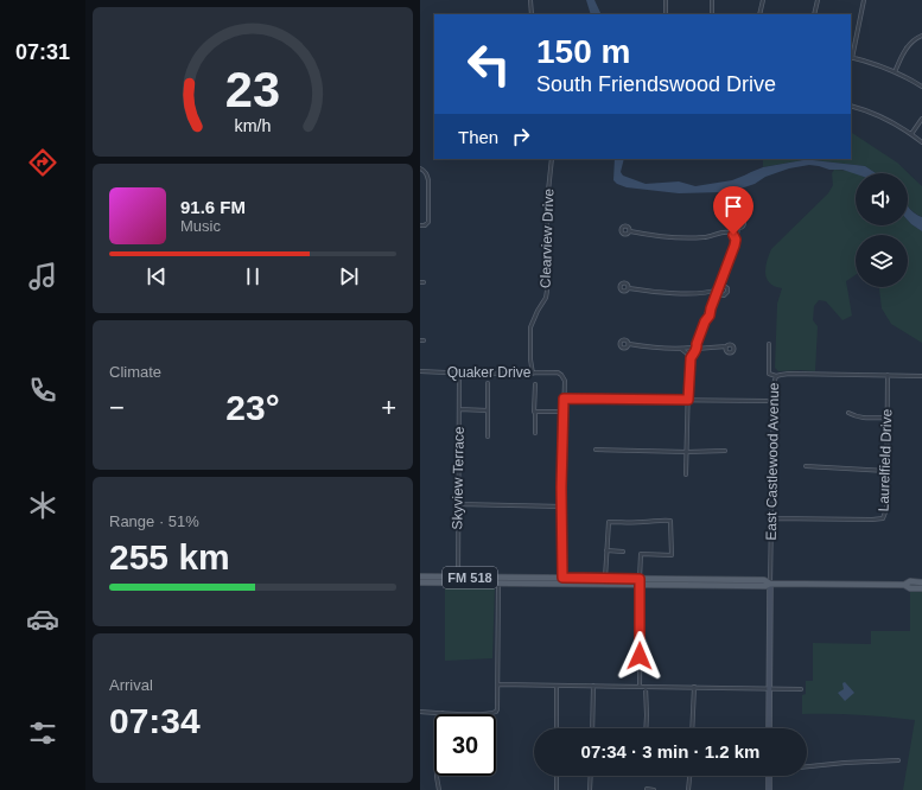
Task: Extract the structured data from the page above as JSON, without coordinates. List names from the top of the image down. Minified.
{"streets":{"main road":["FM 518"],"street":["Clearview Drive","Quaker Drive","Laurelfield Drive","East Castlewood Avenue","Skyview Terrace"]},"crossings":[["Clearview Drive","Quaker Drive"],["Quaker Drive","Skyview Terrace"],["Laurelfield Drive","East Castlewood Avenue"],["East Castlewood Avenue","FM 518"],["Skyview Terrace","FM 518"]],"page":{"tabs":"07:31","turn":["150 m","South Friendswood Drive"],"then":"Then","song":["91.6 FM","Music"],"tile":["Climate",["Range · 51%","255 km"],["Arrival","07:34"]],"heat":["−","23°","+"],"limit":"30","trip":"07:34 · 3 min · 1.2 km","gauge":["23","km/h"]}}
